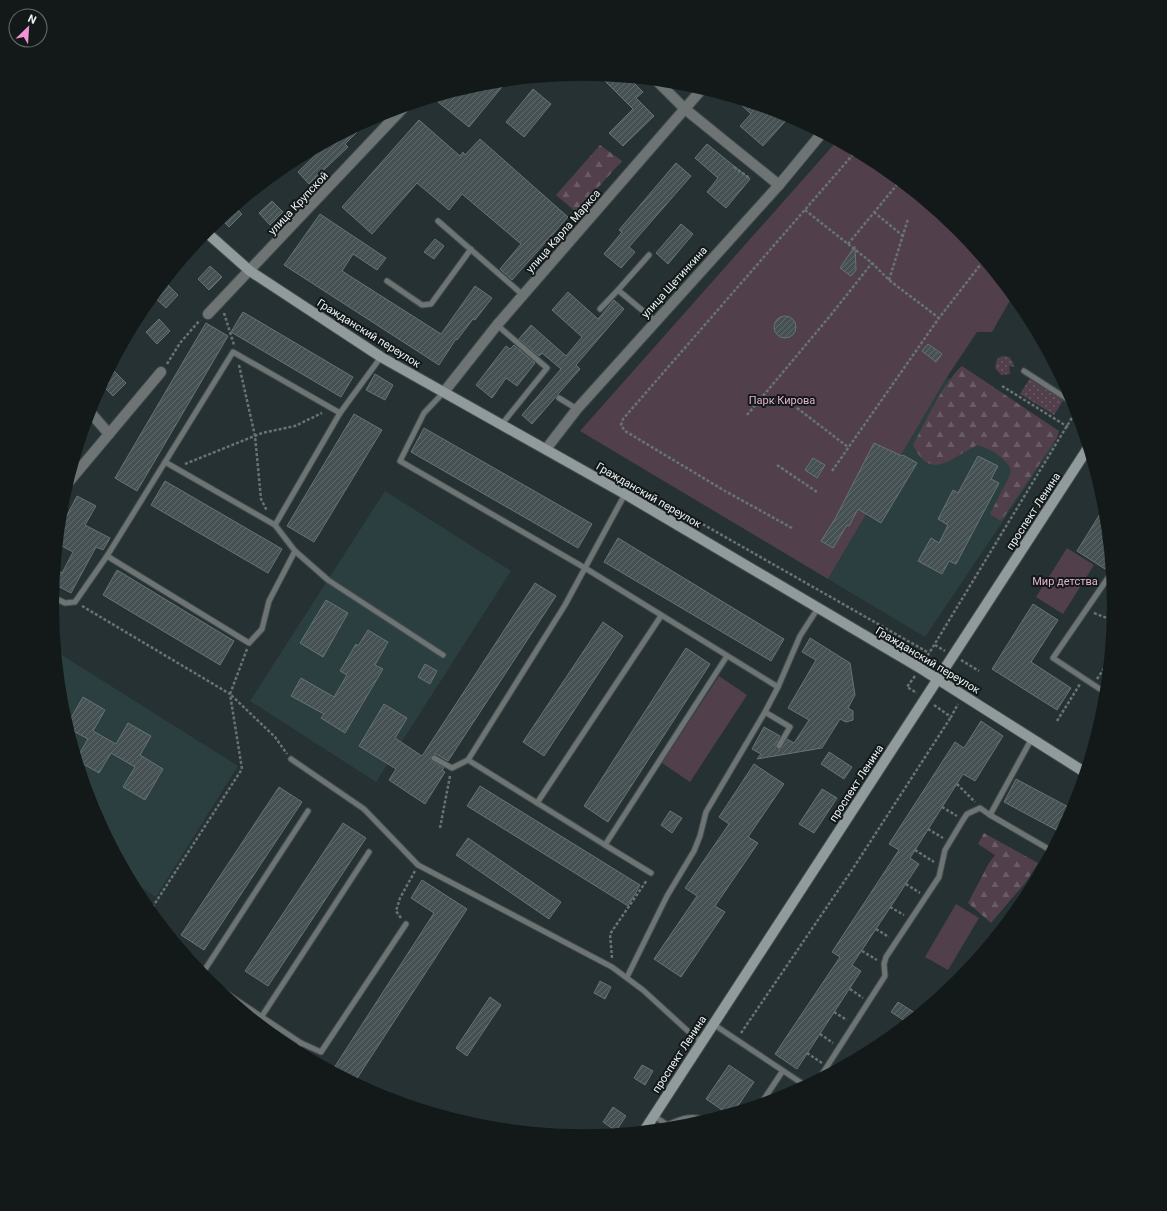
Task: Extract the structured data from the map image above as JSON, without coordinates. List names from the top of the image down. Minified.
{"streets":{"street":["улица Крупской","улица Карла Маркса","улица Щетинкина","Гражданский переулок","проспект Ленина"]},"crossings":[["улица Крупской","Гражданский переулок"],["улица Карла Маркса","Гражданский переулок"],["улица Щетинкина","Гражданский переулок"],["Гражданский переулок","проспект Ленина"]],"parks":["Парк Кирова","Мир детства"],"north":"top right"}
